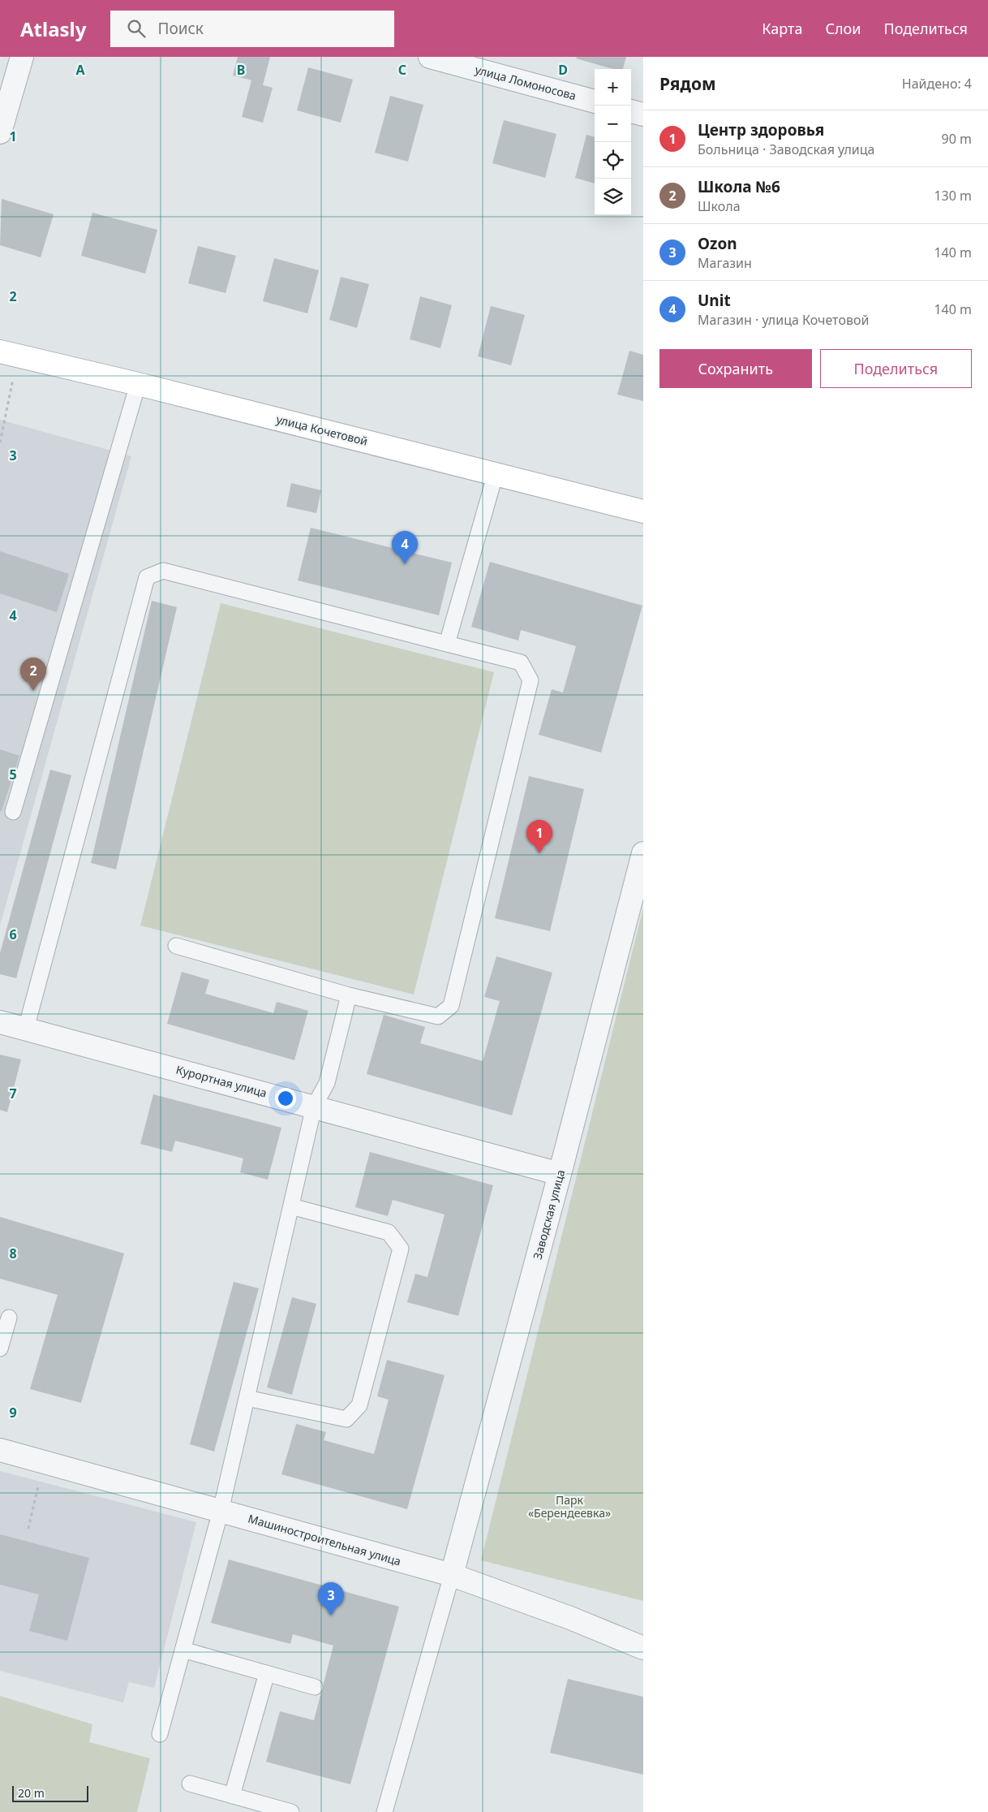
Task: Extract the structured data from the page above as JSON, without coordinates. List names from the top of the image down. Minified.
{"streets":{"main road":["улица Кочетовой"],"street":["улица Ломоносова","Курортная улица","Заводская улица","Машиностроительная улица"]},"crossings":[["Курортная улица","Заводская улица"],["Заводская улица","Машиностроительная улица"]],"parks":["Парк «Берендеевка»"],"scale_bar":"20 m","page":{"header":"Atlasly","search":"Поиск","nav":["Карта","Слои","Поделиться"],"heading":["Рядом","Найдено: 4"],"map_buttons":["+","−"],"list":[{"mark":"1","name":"Центр здоровья","note":"Больница · Заводская улица","value":"90 m"},{"mark":"2","name":"Школа №6","note":"Школа","value":"130 m"},{"mark":"3","name":"Ozon","note":"Магазин","value":"140 m"},{"mark":"4","name":"Unit","note":"Магазин · улица Кочетовой","value":"140 m"}],"buttons":["Сохранить","Поделиться"],"pins":["4","2","1","3"],"scale":"20 m"},"grid":{"columns":["A","B","C","D"],"rows":["1","2","3","4","5","6","7","8","9"]}}
